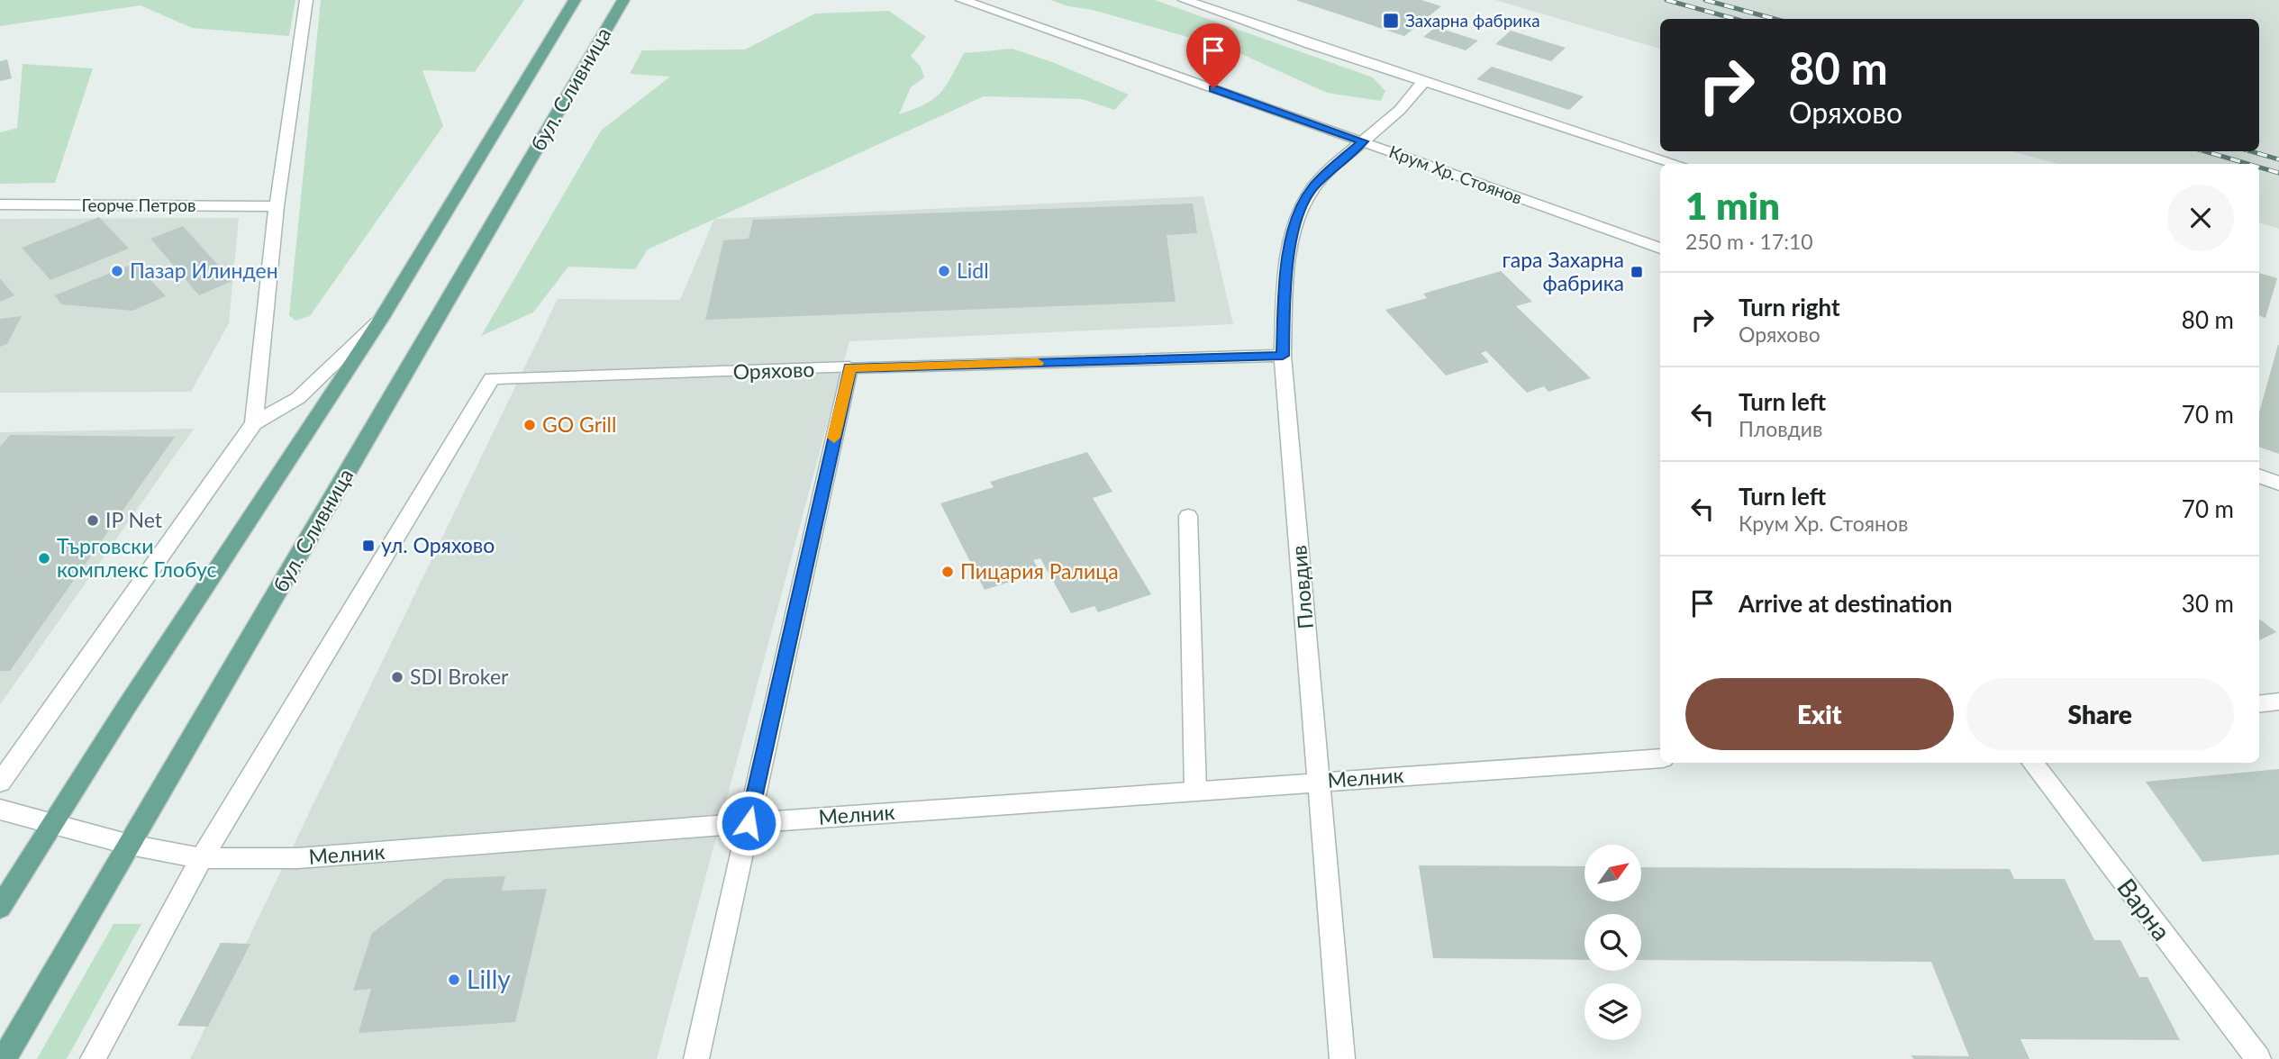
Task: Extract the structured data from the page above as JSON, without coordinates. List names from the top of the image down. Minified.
{"streets":{"main road":["бул. Сливница"],"street":["Крум Хр. Стоянов","Георче Петров","Оряхово","Пловдив","Мелник","Варна"]},"crossings":[["бул. Сливница","Мелник"],["Крум Хр. Стоянов","Пловдив"],["Оряхово","Пловдив"],["Оряхово","Мелник"],["Пловдив","Мелник"]],"places":{"transit":["Захарна фабрика","гара Захарна фабрика","ул. Оряхово"],"other":["Пазар Илинден","Lidl","GO Grill","IP Net","Търговски комплекс Глобус","Пицария Ралица","SDI Broker","Lilly"]},"north":"top right","page":{"turn":["80 m","Оряхово"],"heading":["1 min","250 m · 17:10"],"list":[{"name":"Turn right","note":"Оряхово","value":"80 m"},{"name":"Turn left","note":"Пловдив","value":"70 m"},{"name":"Turn left","note":"Крум Хр. Стоянов","value":"70 m"},{"name":"Arrive at destination","value":"30 m"}],"buttons":["Exit","Share"]}}
